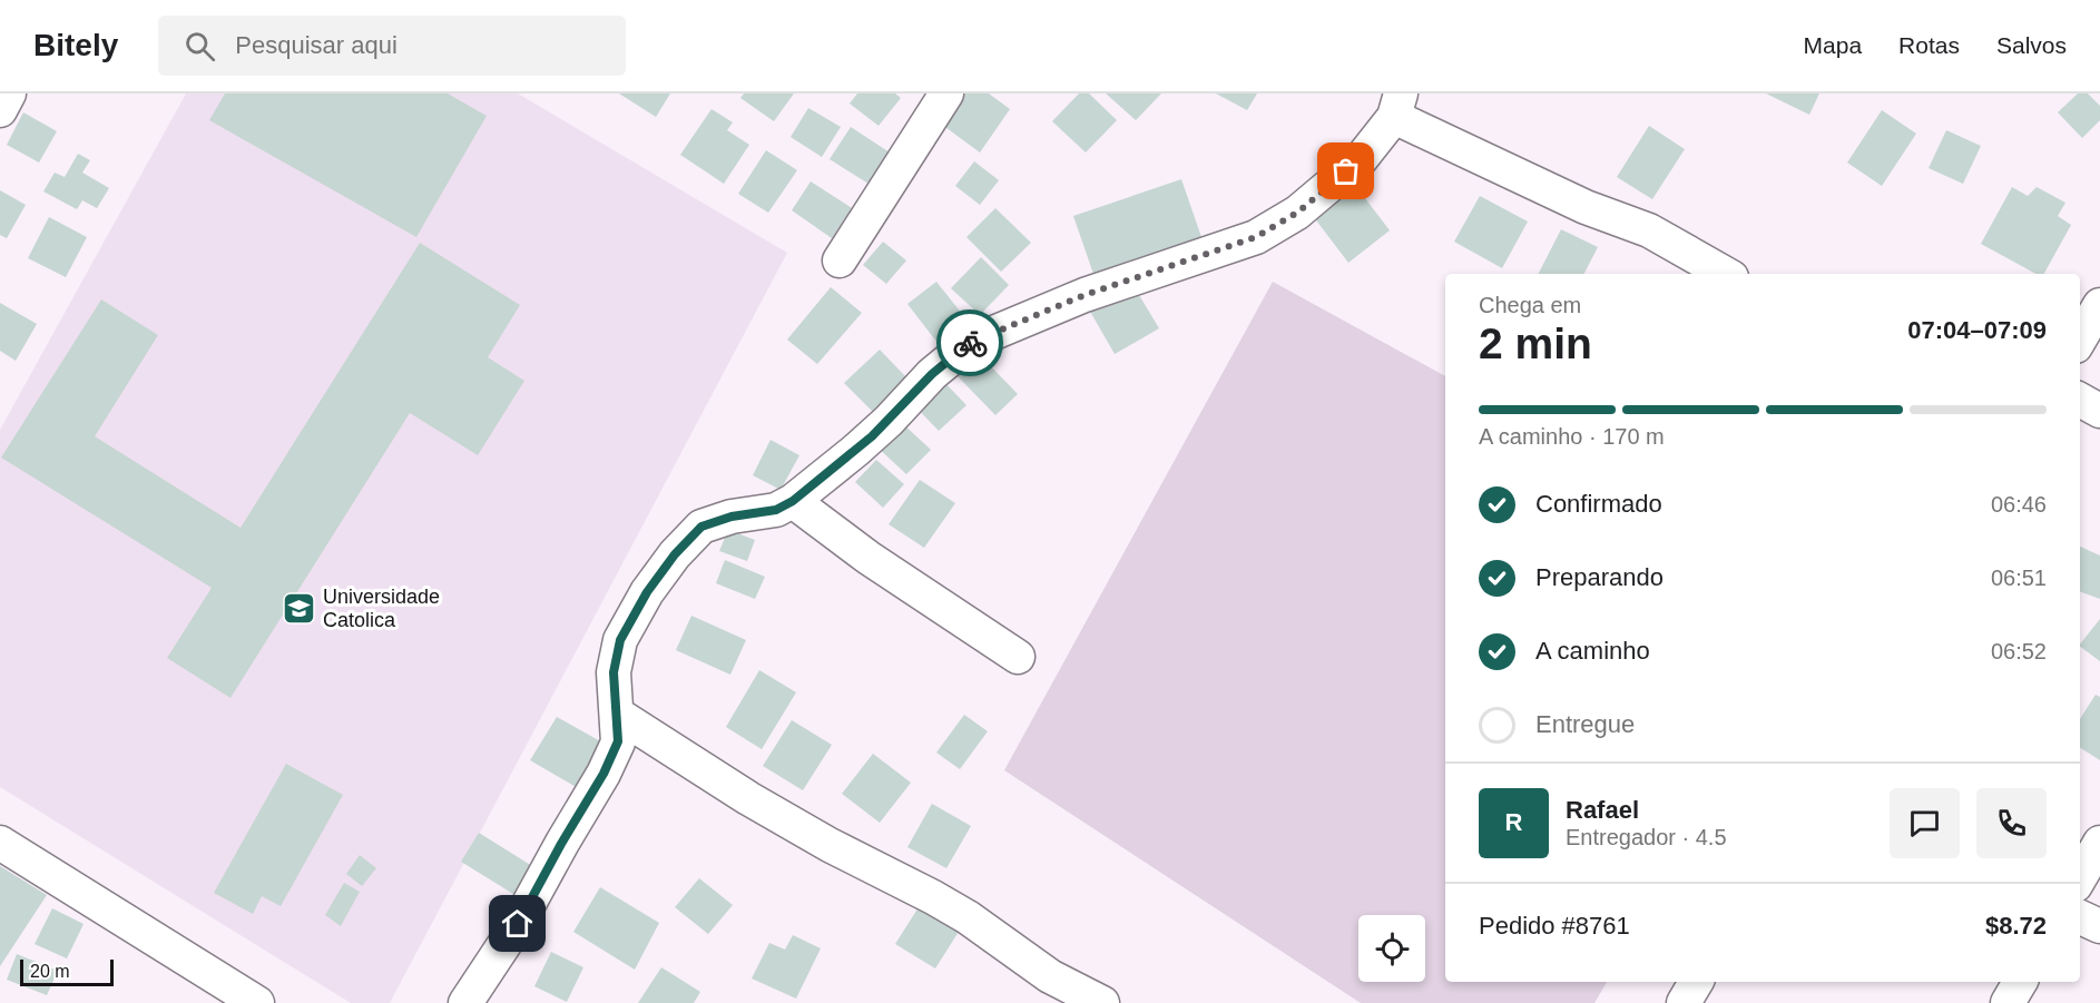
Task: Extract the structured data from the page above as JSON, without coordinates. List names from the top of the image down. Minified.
{"places":{"school or university":["Universidade Catolica"]},"scale_bar":"20 m","page":{"header":"Bitely","search":"Pesquisar aqui","nav":["Mapa","Rotas","Salvos"],"heading":["2 min","Chega em","07:04–07:09"],"panel":["Rafael","Entregador · 4.5","Pedido #8761","$8.72"],"bar":"A caminho · 170 m","list":[["Confirmado","06:46"],["Preparando","06:51"],["A caminho","06:52"],"Entregue"],"round":"R","scale":"20 m"}}
